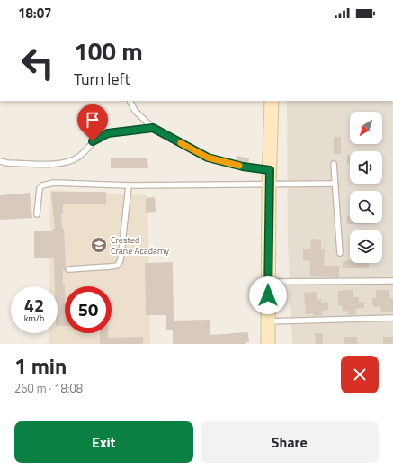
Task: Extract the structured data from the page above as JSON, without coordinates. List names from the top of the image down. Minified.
{"places":{"school or university":["Crested Crane Acadamy"]},"north":"bottom left","page":{"status":"18:07","turn":["100 m","Turn left"],"speed":"42 km/h","limit":"50","heading":["1 min","260 m · 18:08"],"buttons":["Exit","Share"]}}
